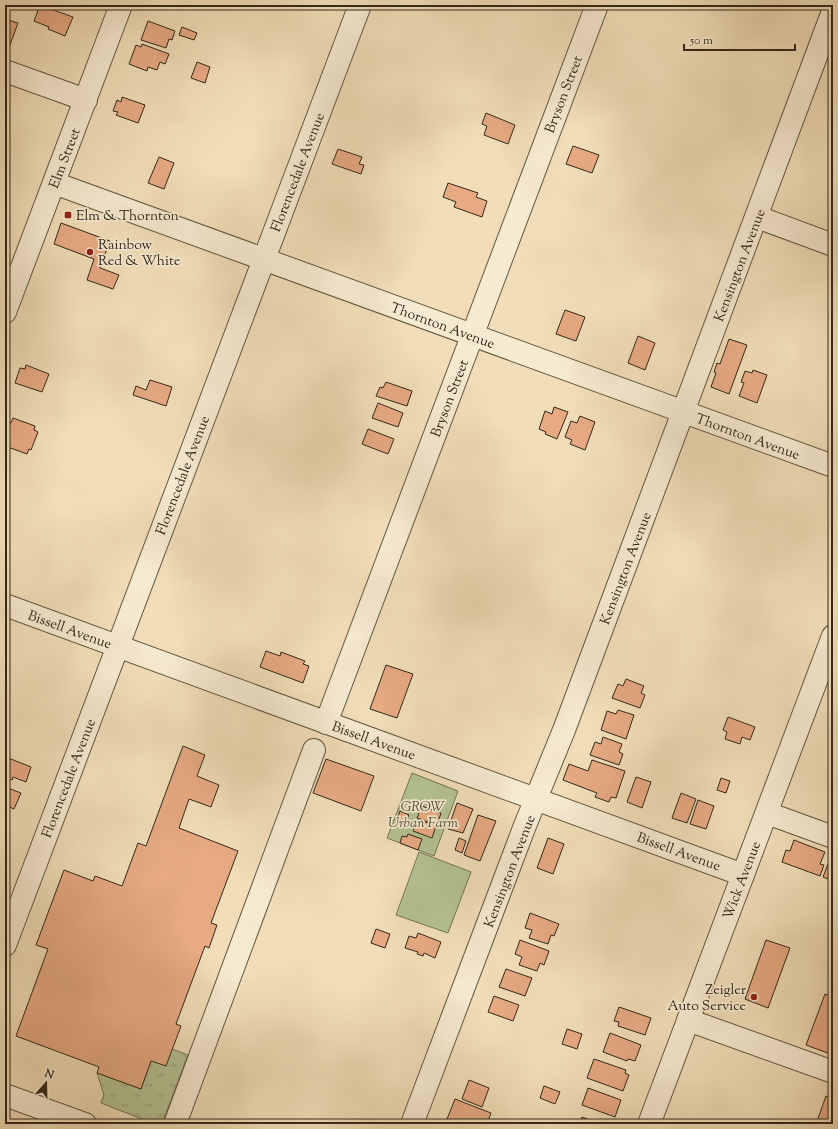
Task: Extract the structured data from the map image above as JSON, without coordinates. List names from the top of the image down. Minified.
{"streets":{"street":["Bryson Street","Elm Street","Florencedale Avenue","Kensington Avenue","Thornton Avenue","Bissell Avenue","Wick Avenue"]},"crossings":[["Bryson Street","Thornton Avenue"],["Bryson Street","Bissell Avenue"],["Elm Street","Thornton Avenue"],["Florencedale Avenue","Thornton Avenue"],["Florencedale Avenue","Bissell Avenue"],["Kensington Avenue","Thornton Avenue"],["Kensington Avenue","Bissell Avenue"],["Bissell Avenue","Wick Avenue"]],"parks":["GROW Urban Farm"],"places":{"transit":["Elm & Thornton"],"other":["Rainbow Red & White","Zeigler Auto Service"]},"scale_bar":"50 m","north":"top"}
